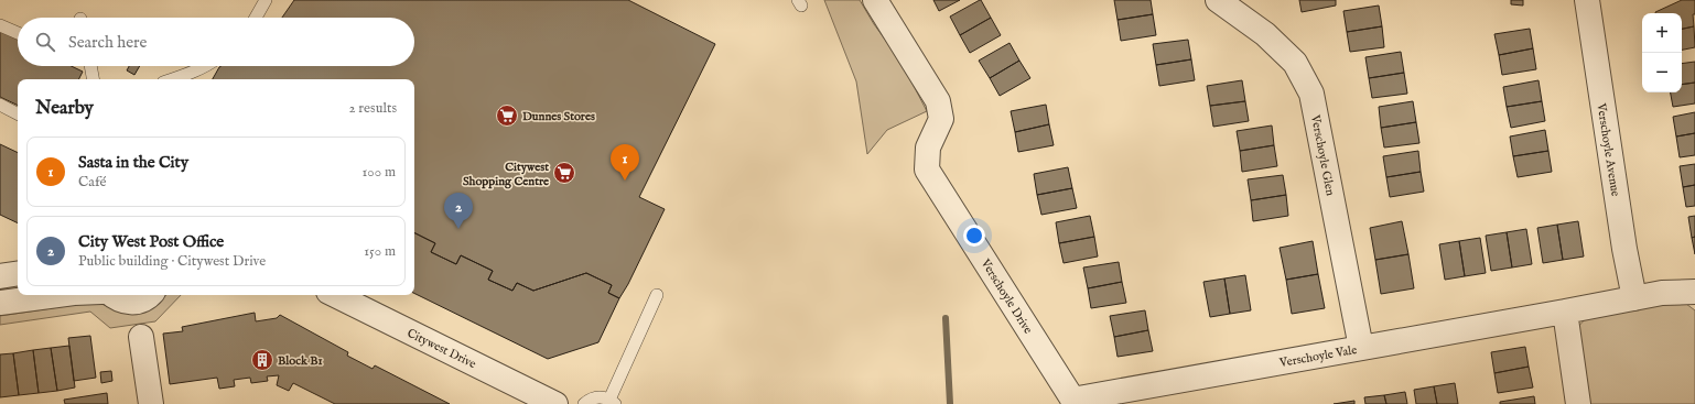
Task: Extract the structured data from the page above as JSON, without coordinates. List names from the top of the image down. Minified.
{"streets":{"street":["Verschoyle Avenue","Verschoyle Glen","Verschoyle Drive","Citywest Drive","Verschoyle Vale"]},"crossings":[["Verschoyle Glen","Verschoyle Vale"],["Verschoyle Drive","Verschoyle Vale"]],"places":{"supermarket":["Dunnes Stores","Citywest Shopping Centre"],"building":["Block B1"]},"page":{"map_buttons":["+","−"],"search":"Search here","heading":["Nearby","2 results"],"list":[{"mark":"1","name":"Sasta in the City","note":"Café","value":"100 m"},{"mark":"2","name":"City West Post Office","note":"Public building · Citywest Drive","value":"150 m"}],"pins":["1","2"]}}
